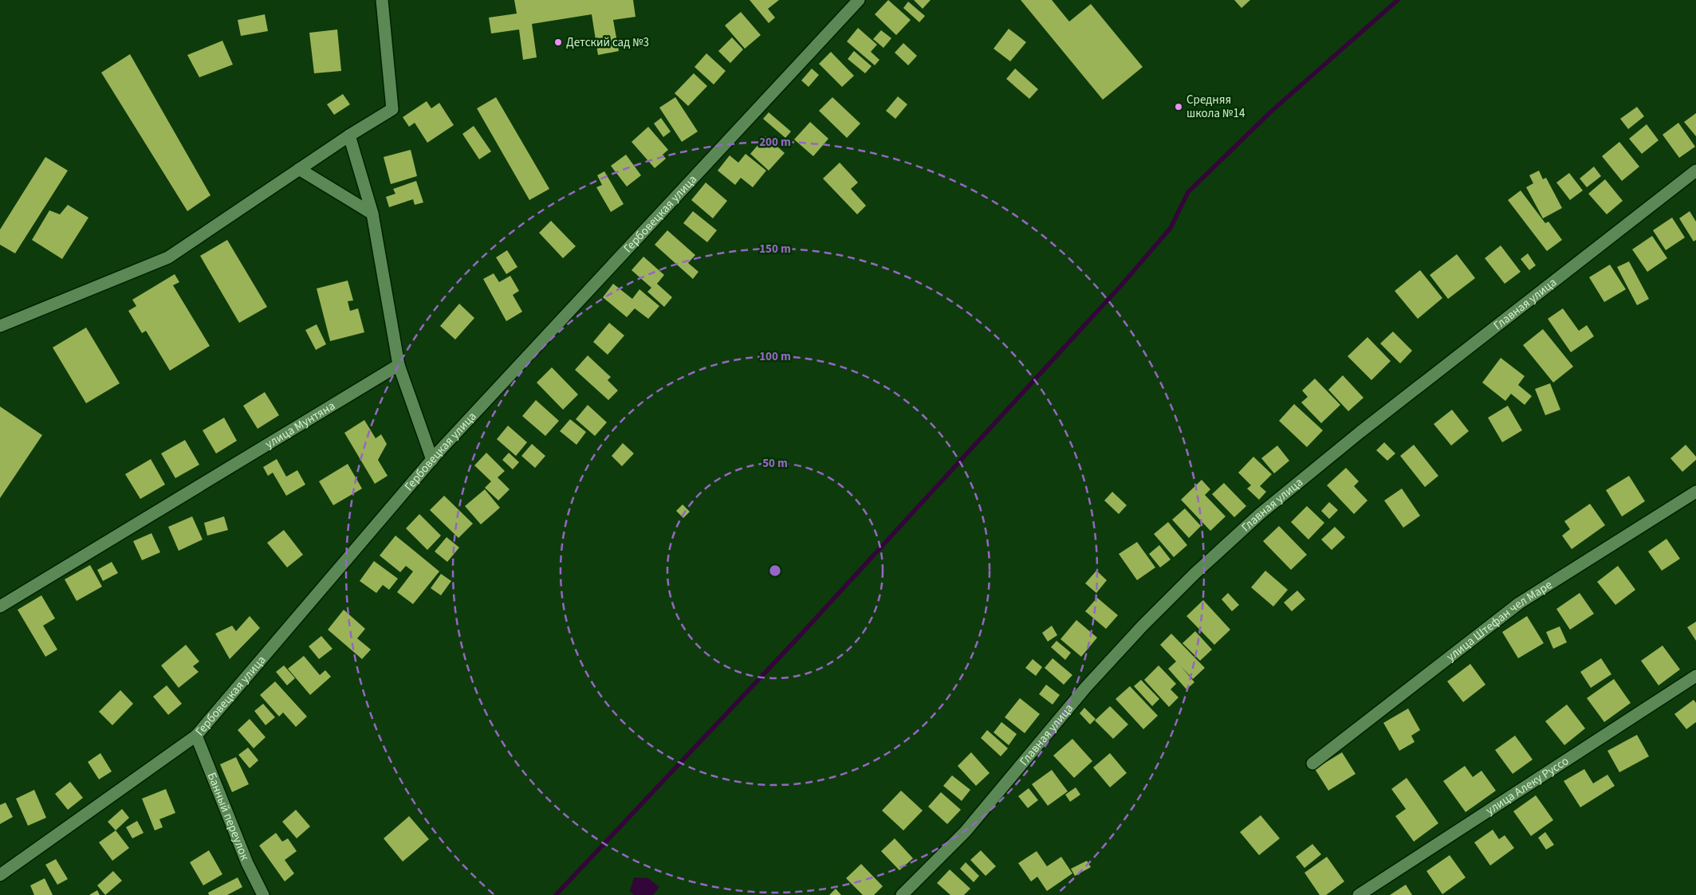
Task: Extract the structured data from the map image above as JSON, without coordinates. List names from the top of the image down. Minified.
{"streets":{"street":["Гербовецкая улица","Главная улица","улица Мунтяна","улица Штефан чел Маре","улица Алеку Руссо","Банный переулок"]},"crossings":[["Гербовецкая улица","Банный переулок"]],"places":["Детский сад №3","Средняя школа №14"],"rings":["200 m","150 m","100 m","50 m"]}
